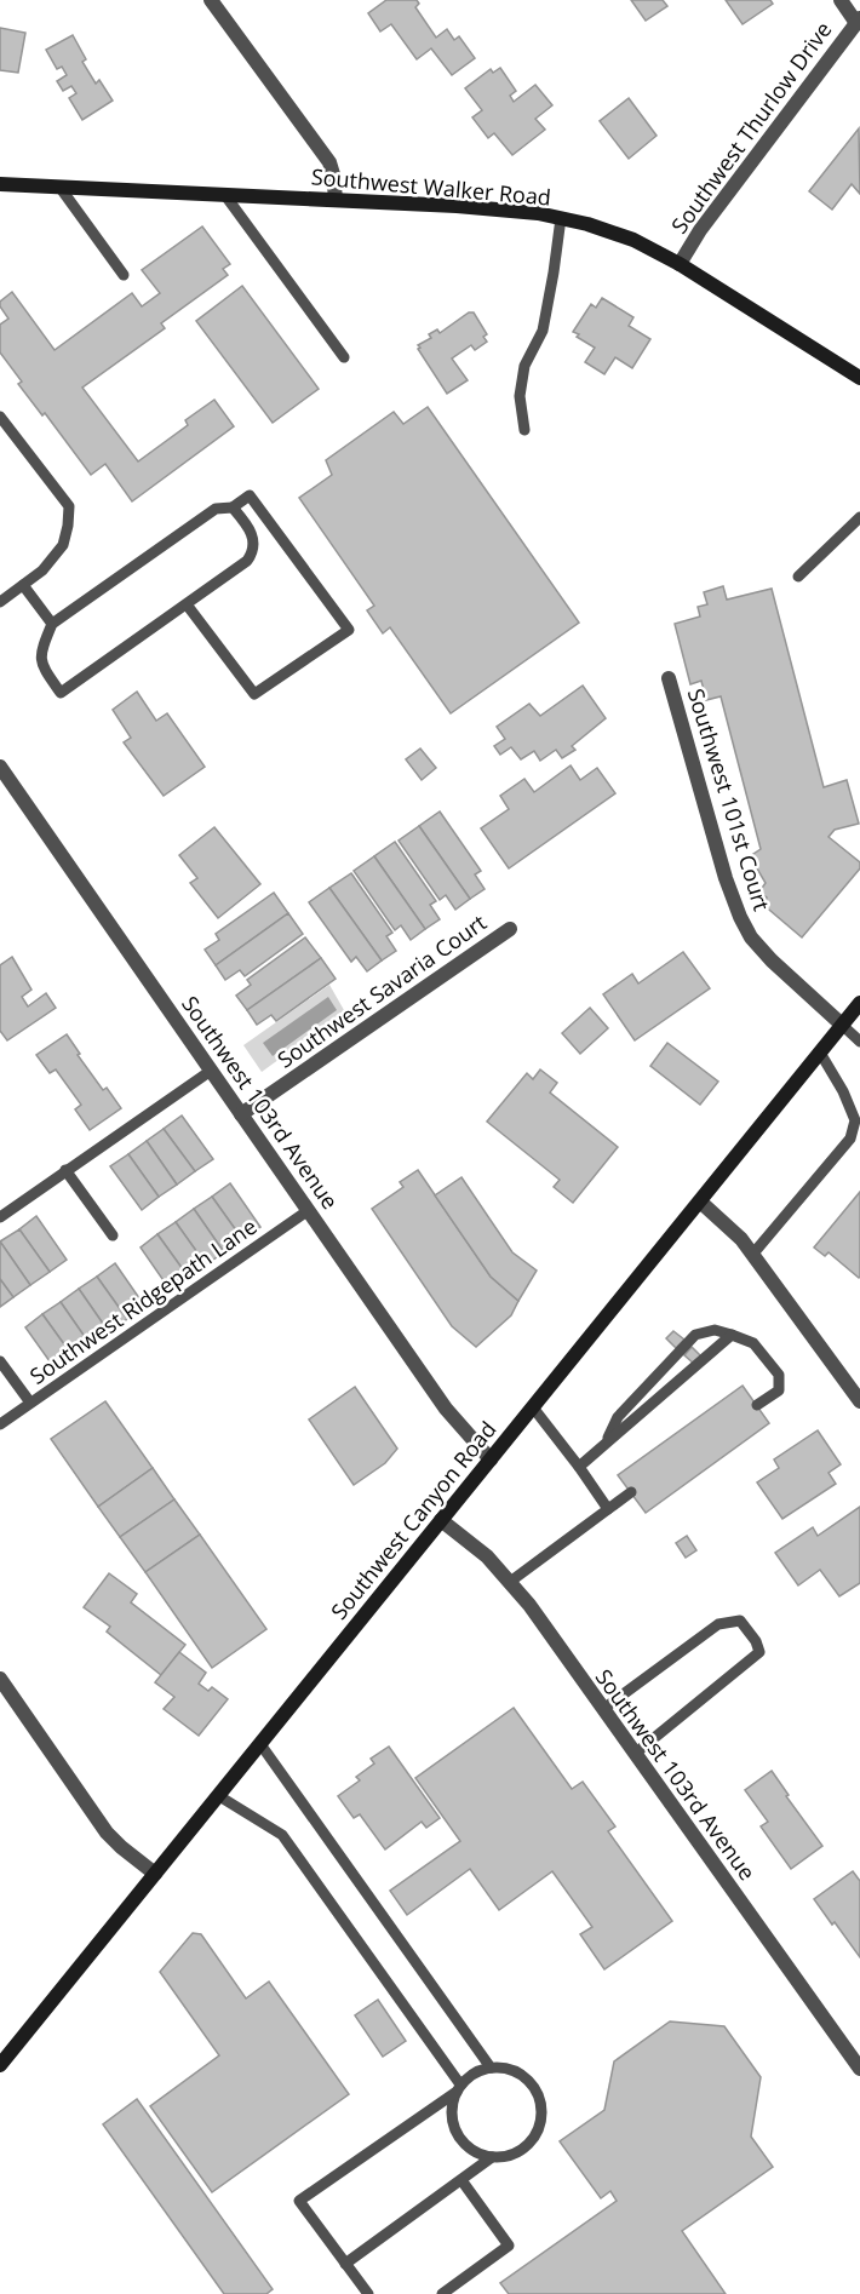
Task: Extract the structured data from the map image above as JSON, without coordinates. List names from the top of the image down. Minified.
{"streets":{"main road":["Southwest Walker Road","Southwest Canyon Road"],"street":["Southwest Thurlow Drive","Southwest 101st Court","Southwest Savaria Court","Southwest 103rd Avenue"],"lane":["Southwest Ridgepath Lane"]},"crossings":[["Southwest Thurlow Drive","Southwest Walker Road"],["Southwest 101st Court","Southwest Canyon Road"],["Southwest Savaria Court","Southwest 103rd Avenue"],["Southwest 103rd Avenue","Southwest Ridgepath Lane"],["Southwest 103rd Avenue","Southwest Canyon Road"]]}
